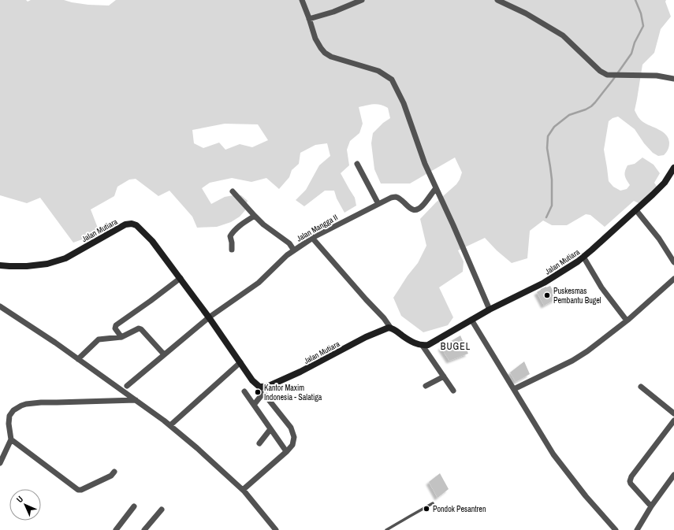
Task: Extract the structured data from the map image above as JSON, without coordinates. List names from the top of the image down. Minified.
{"streets":{"street":["Jalan Mangga II","Jalan Mutiara"]},"crossings":[["Jalan Mangga II","Jalan Mutiara"]],"districts":["BUGEL"],"places":["Puskesmas Pembantu Bugel","Kantor Maxim Indonesia - Salatiga","Pondok Pesantren"],"north":"top left"}
